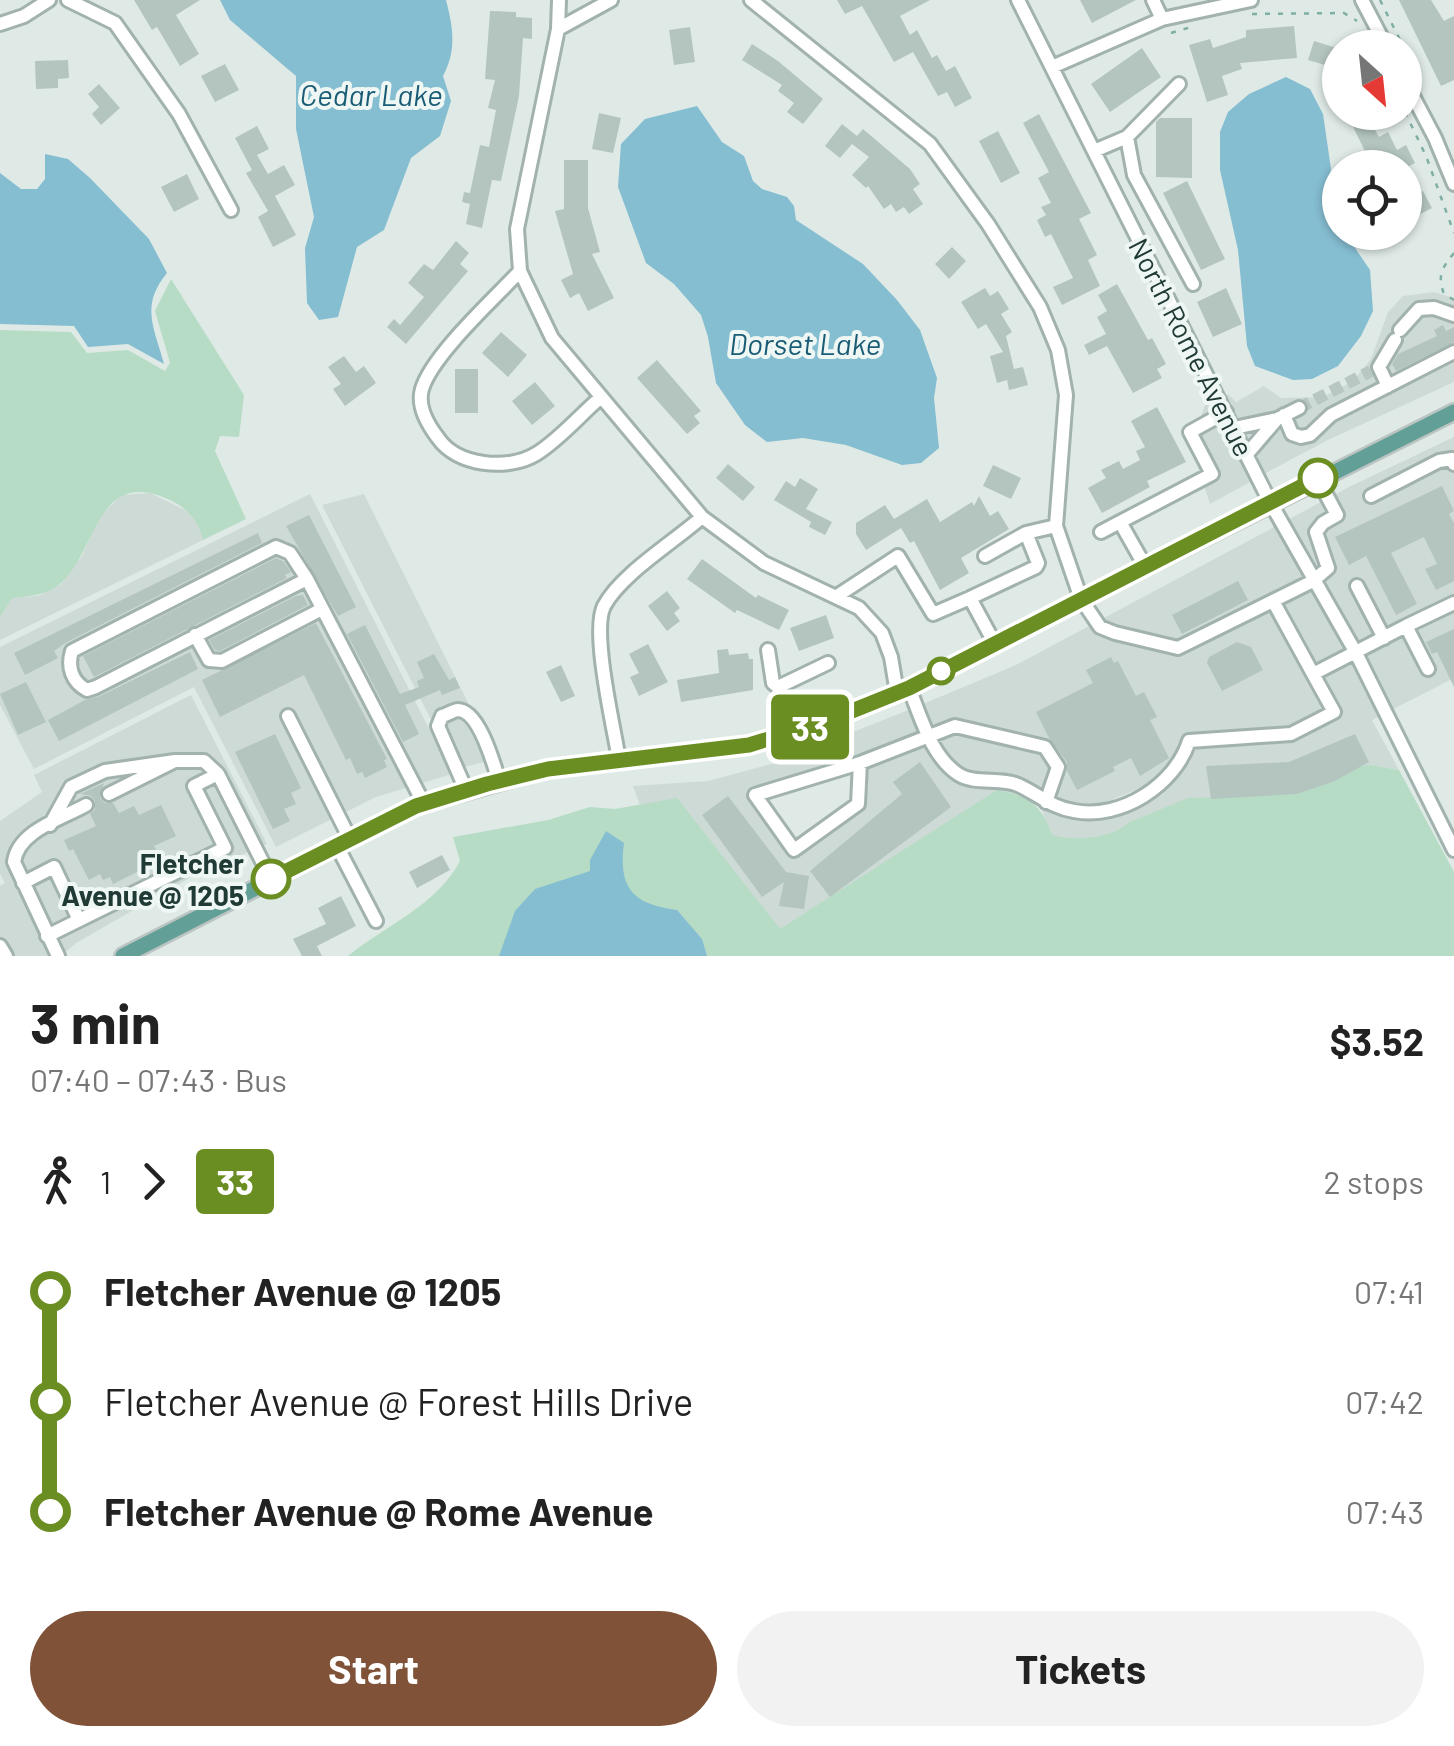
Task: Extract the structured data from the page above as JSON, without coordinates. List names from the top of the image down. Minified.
{"streets":{"street":["North Rome Avenue"]},"water":["Cedar Lake","Dorset Lake"],"places":["Fletcher Avenue @ 1205"],"lines":["bus line 33"],"north":"bottom right","page":{"on_map":"33","heading":["3 min","07:40 – 07:43 · Bus","$3.52"],"legs":["1","33","2 stops"],"list":[{"name":"Fletcher Avenue @ 1205","value":"07:41"},{"name":"Fletcher Avenue @ Forest Hills Drive","value":"07:42"},{"name":"Fletcher Avenue @ Rome Avenue","value":"07:43"}],"buttons":["Start","Tickets"]}}
